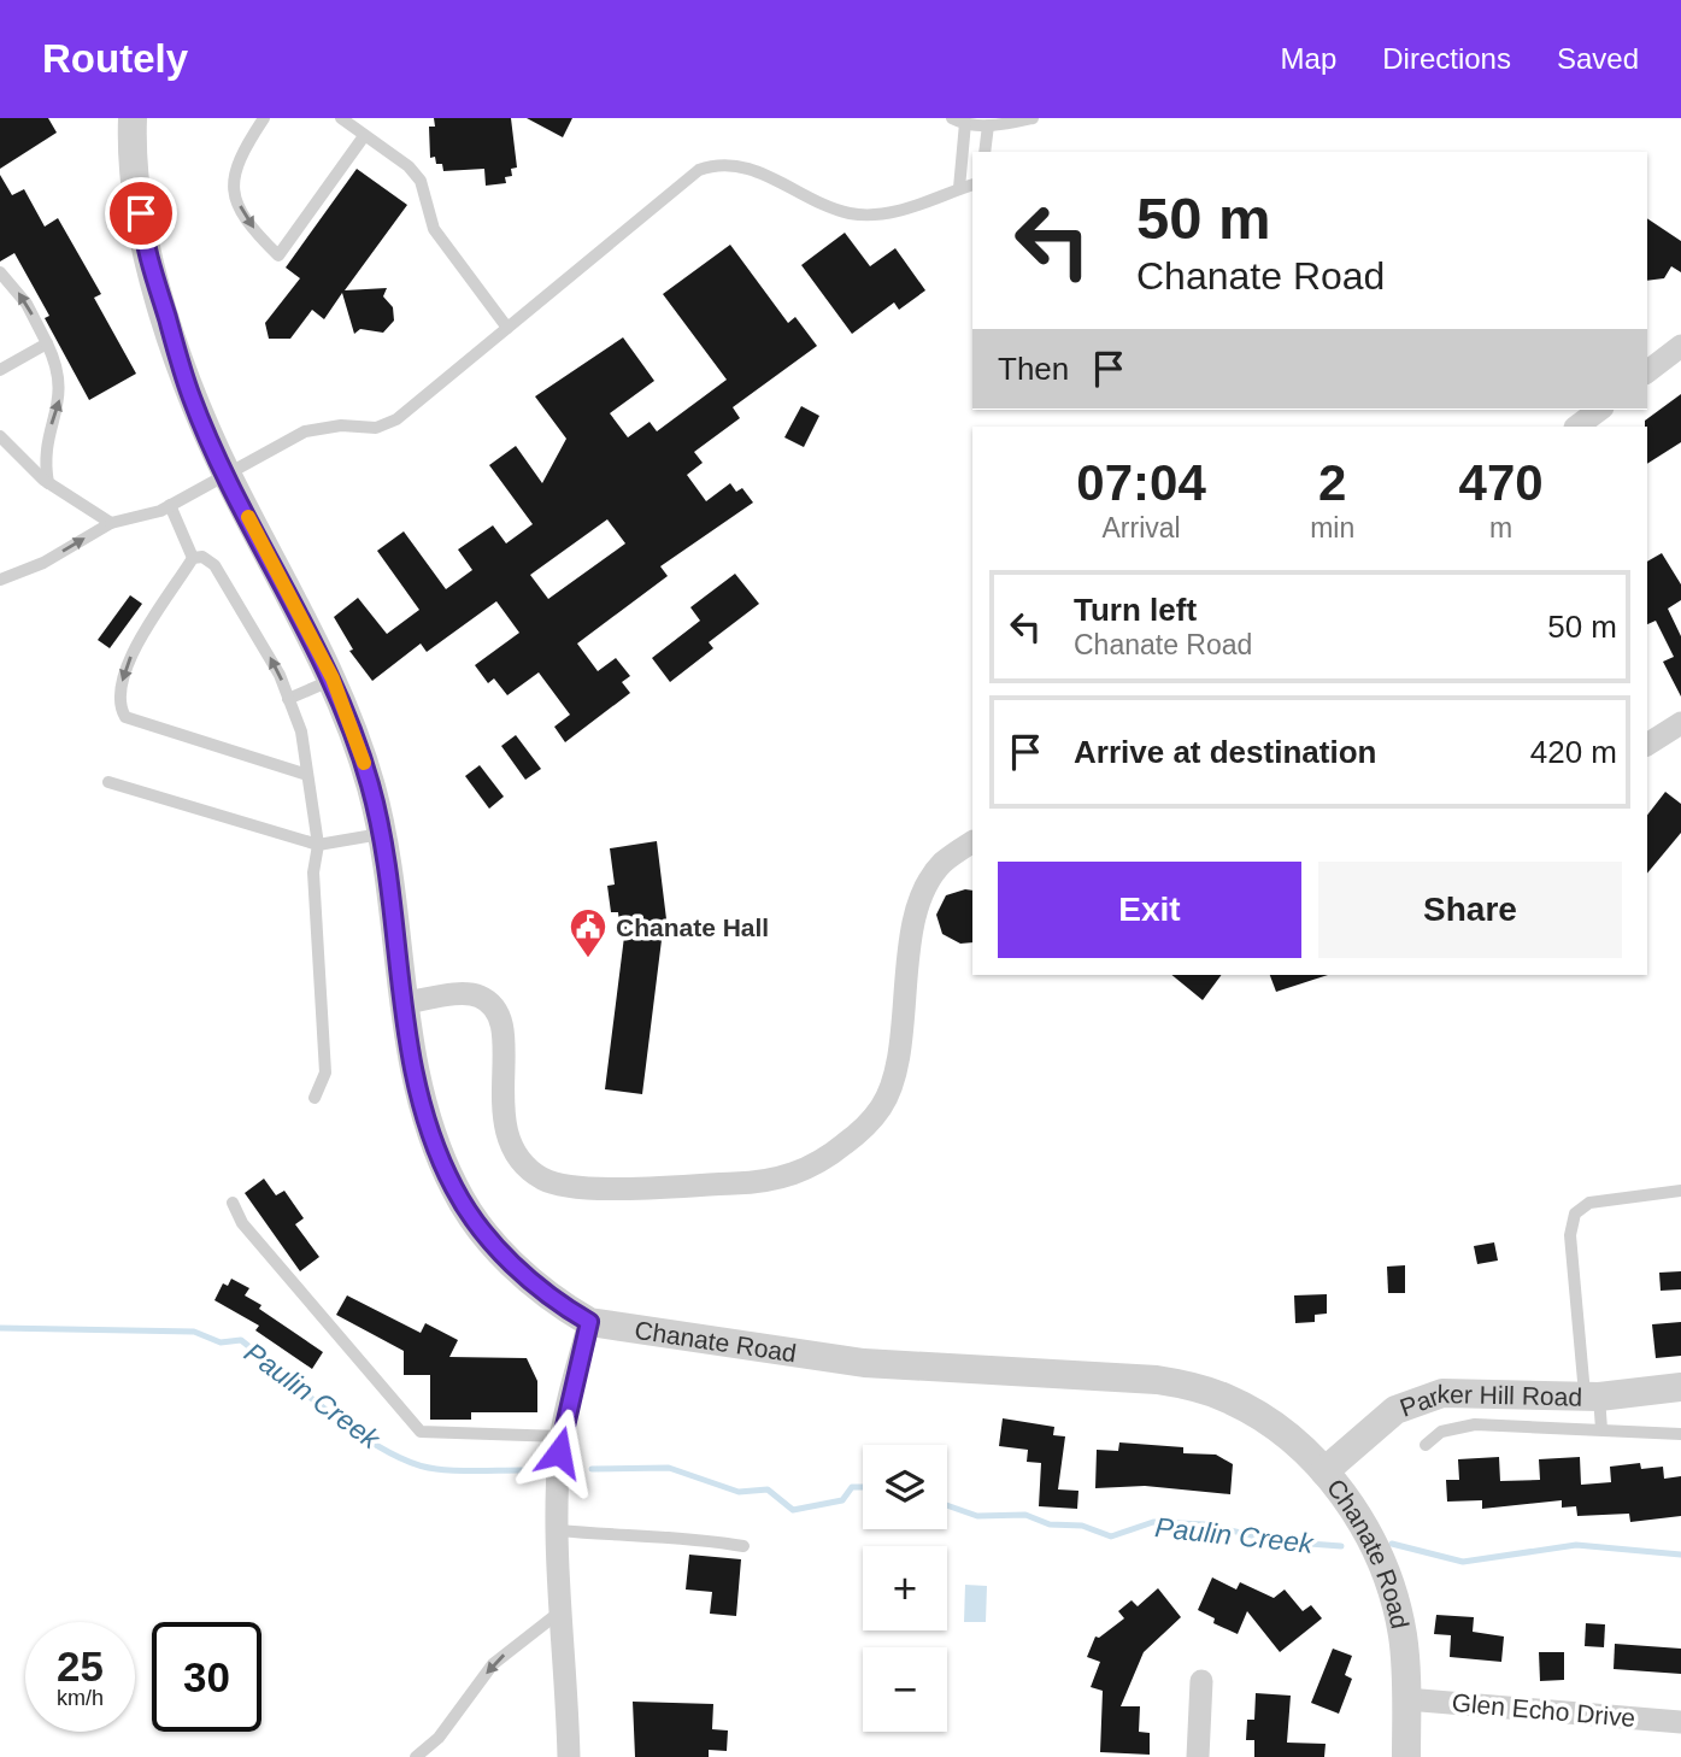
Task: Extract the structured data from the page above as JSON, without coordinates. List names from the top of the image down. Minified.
{"streets":{"street":["Chanate Road","Parker Hill Road","Glen Echo Drive"]},"crossings":[["Chanate Road","Parker Hill Road"],["Chanate Road","Glen Echo Drive"]],"water":["Paulin Creek"],"places":{"public building":["Chanate Hall"]},"page":{"header":"Routely","nav":["Map","Directions","Saved"],"turn":["50 m","Chanate Road"],"then":"Then","eta":["07:04","Arrival","2","min","470","m"],"list":[{"name":"Turn left","note":"Chanate Road","value":"50 m"},{"name":"Arrive at destination","value":"420 m"}],"buttons":["Exit","Share"],"map_buttons":["+","−"],"speed":"25 km/h","limit":"30"}}
